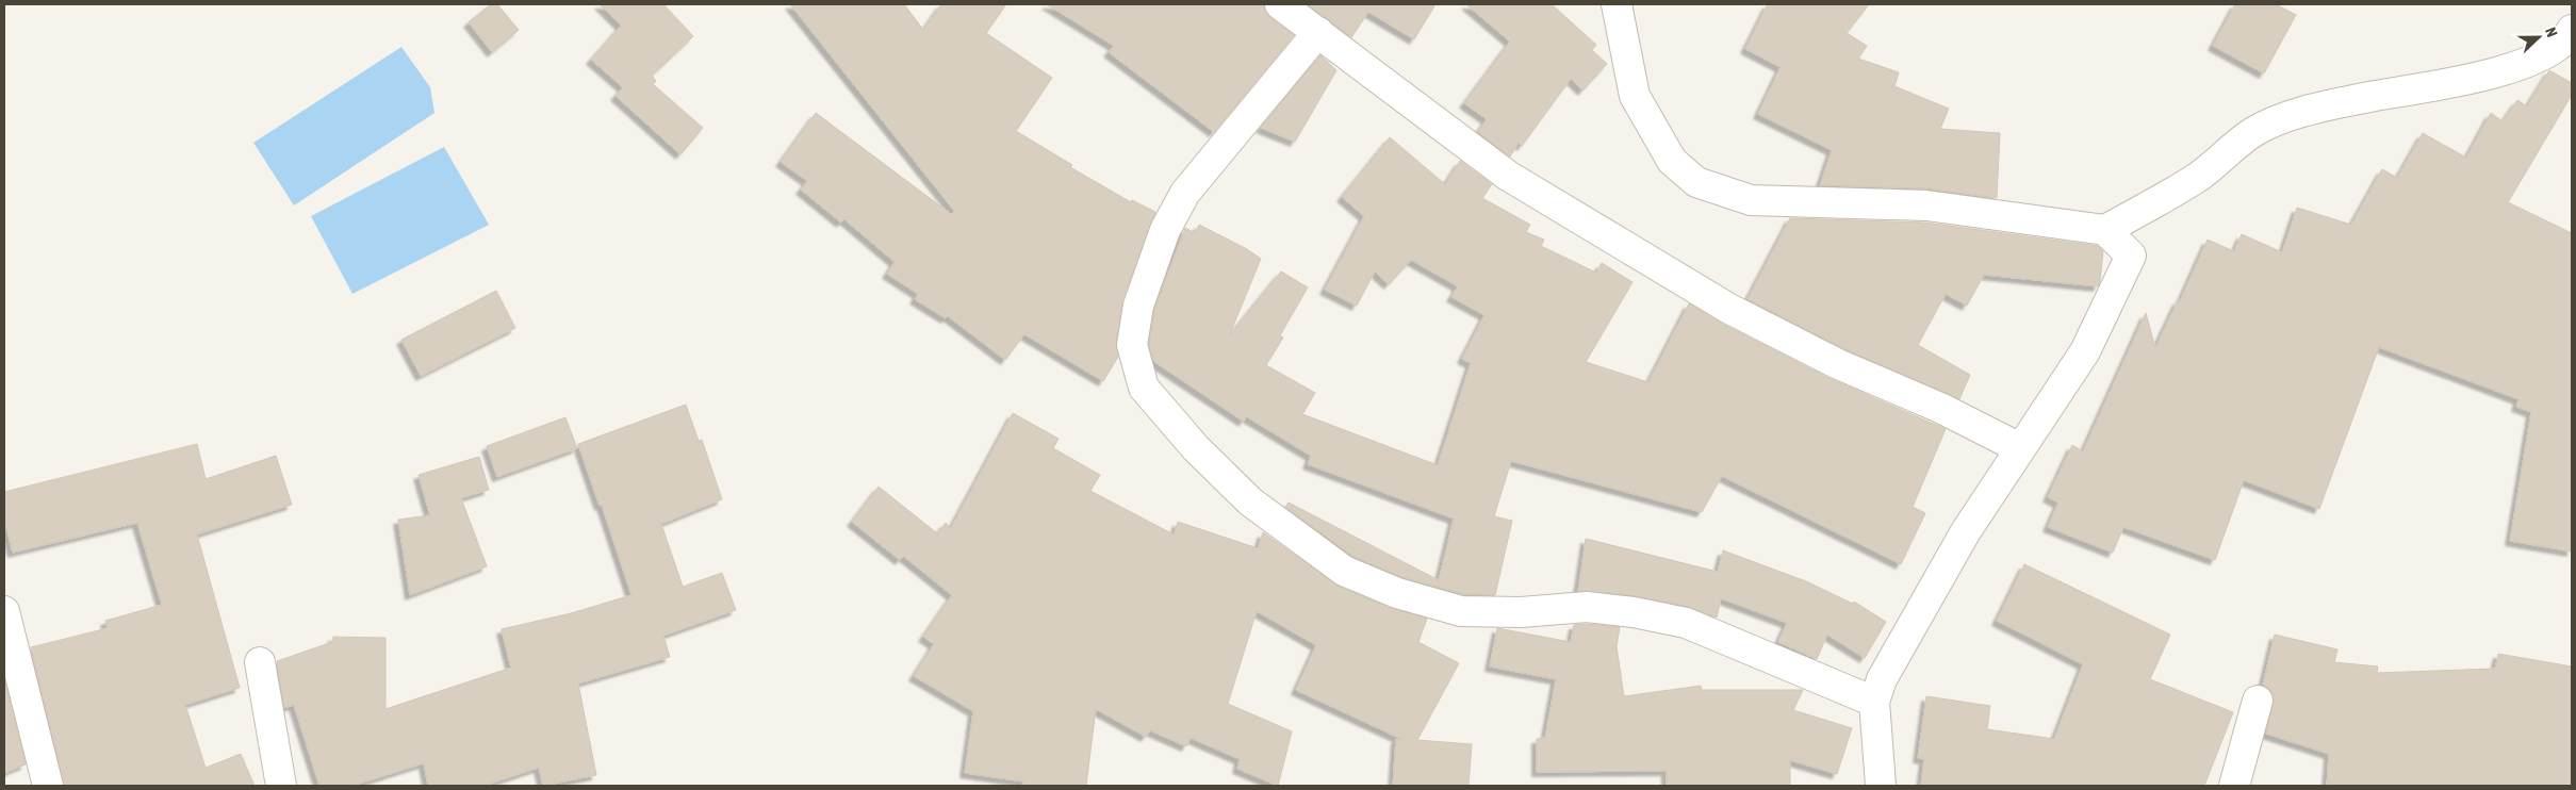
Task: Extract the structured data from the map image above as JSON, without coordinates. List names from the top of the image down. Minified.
{"north":"right"}
